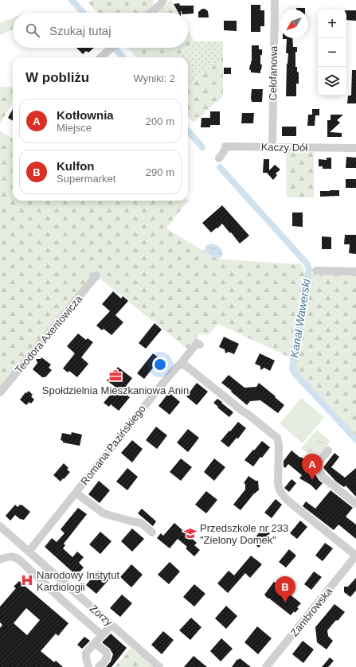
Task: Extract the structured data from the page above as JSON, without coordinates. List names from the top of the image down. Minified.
{"streets":{"street":["Celofanowa","Kaczy Dół","Teodora Axentowicza","Romana Pazińskiego","Zambrowska","Zorzy"]},"crossings":[["Celofanowa","Kaczy Dół"],["Romana Pazińskiego","Zorzy"]],"water":["Kanał Wawerski"],"places":{"office":["Społdzielnia Mieszkaniowa Anin"],"school or university":["Przedszkole nr 233 \"Zielony Domek\""],"hospital":["Narodowy Instytut Kardiologii"]},"north":"bottom left","page":{"map_buttons":["+","−"],"search":"Szukaj tutaj","heading":["W pobliżu","Wyniki: 2"],"list":[{"mark":"A","name":"Kotłownia","note":"Miejsce","value":"200 m"},{"mark":"B","name":"Kulfon","note":"Supermarket","value":"290 m"}],"pins":["A","B"]}}
